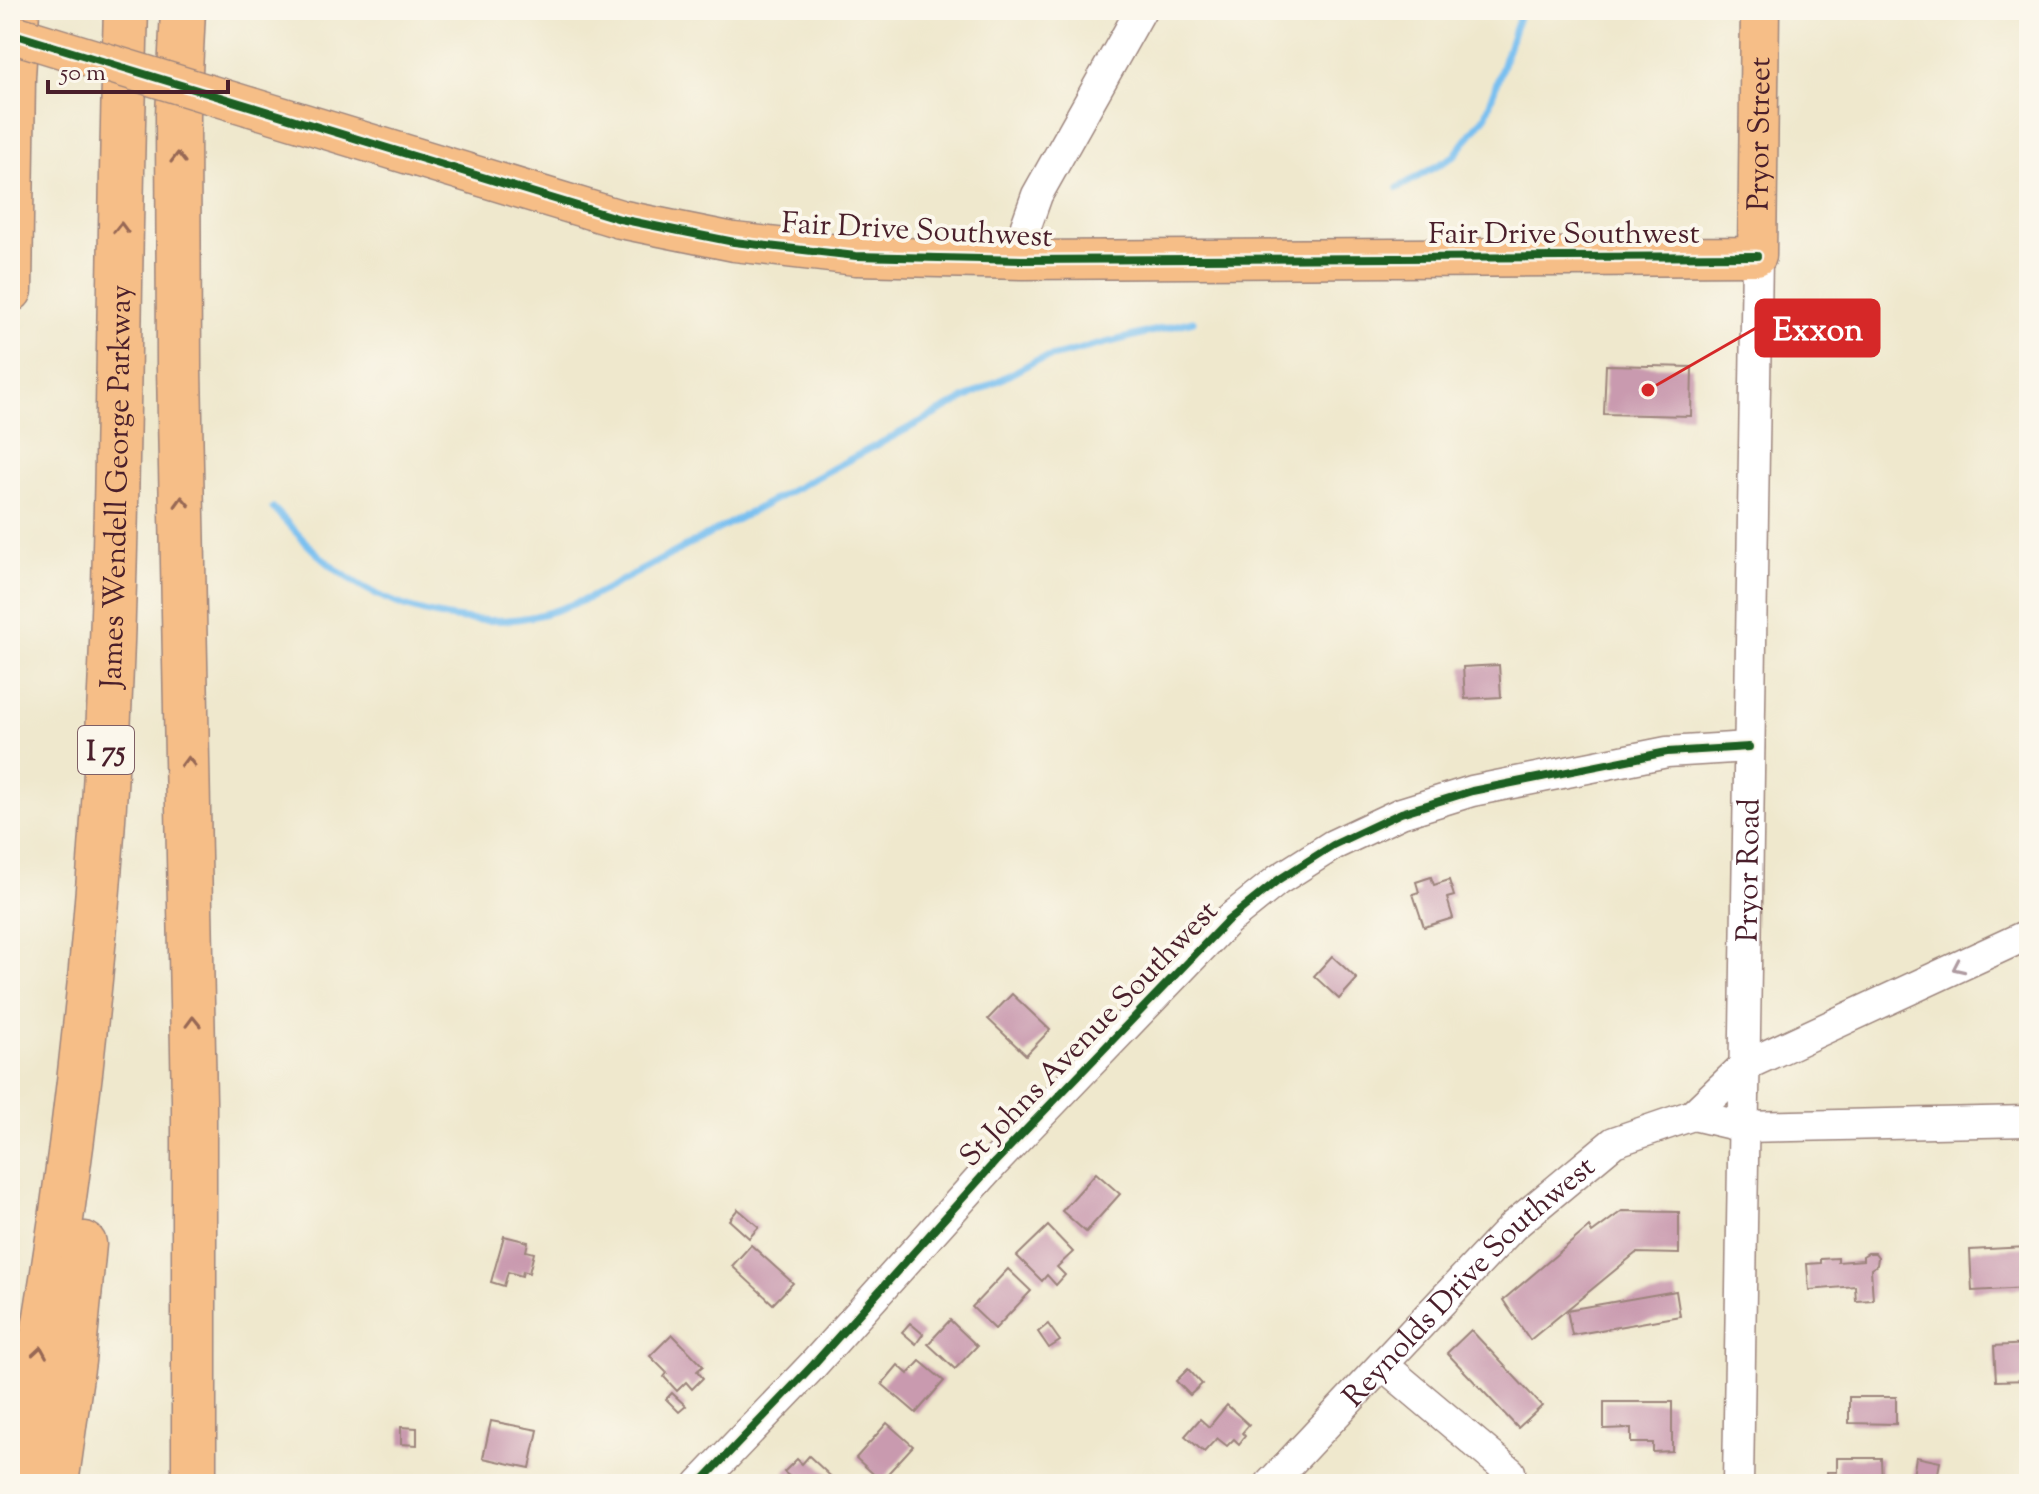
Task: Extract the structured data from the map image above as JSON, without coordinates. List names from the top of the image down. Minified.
{"streets":{"highway":["James Wendell George Parkway","I 75"],"main road":["Pryor Street","Fair Drive Southwest"],"street":["Pryor Road","St Johns Avenue Southwest","Reynolds Drive Southwest"]},"crossings":[["Pryor Street","Fair Drive Southwest"],["Pryor Street","Pryor Road"],["Fair Drive Southwest","Pryor Road"],["Pryor Road","St Johns Avenue Southwest"]],"places":["Exxon"],"scale_bar":"50 m"}
